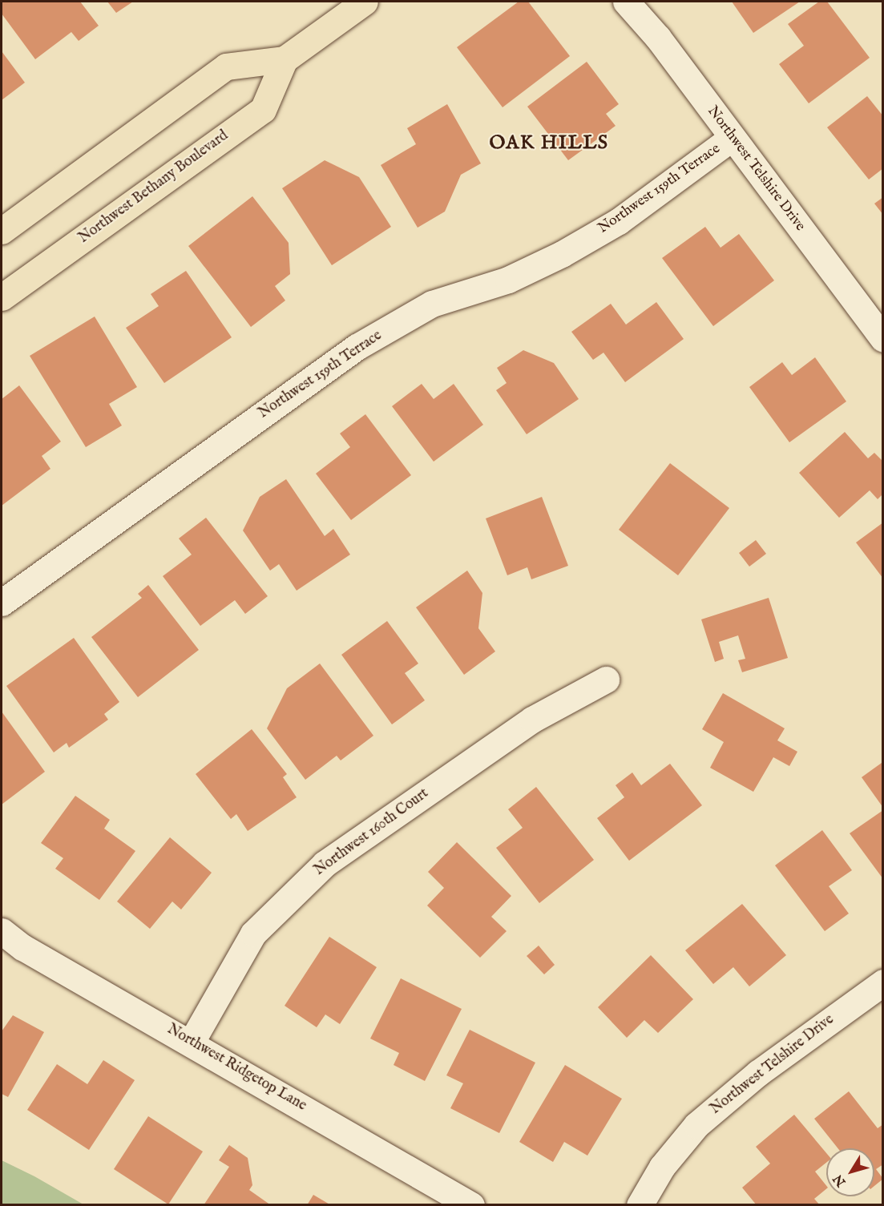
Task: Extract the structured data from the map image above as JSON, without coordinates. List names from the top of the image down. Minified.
{"streets":{"main road":["Northwest Bethany Boulevard"],"street":["Northwest Telshire Drive","Northwest 159th Terrace","Northwest 160th Court","Northwest Ridgetop Lane"]},"crossings":[["Northwest Telshire Drive","Northwest 159th Terrace"],["Northwest 160th Court","Northwest Ridgetop Lane"]],"districts":["OAK HILLS"],"north":"bottom left"}
